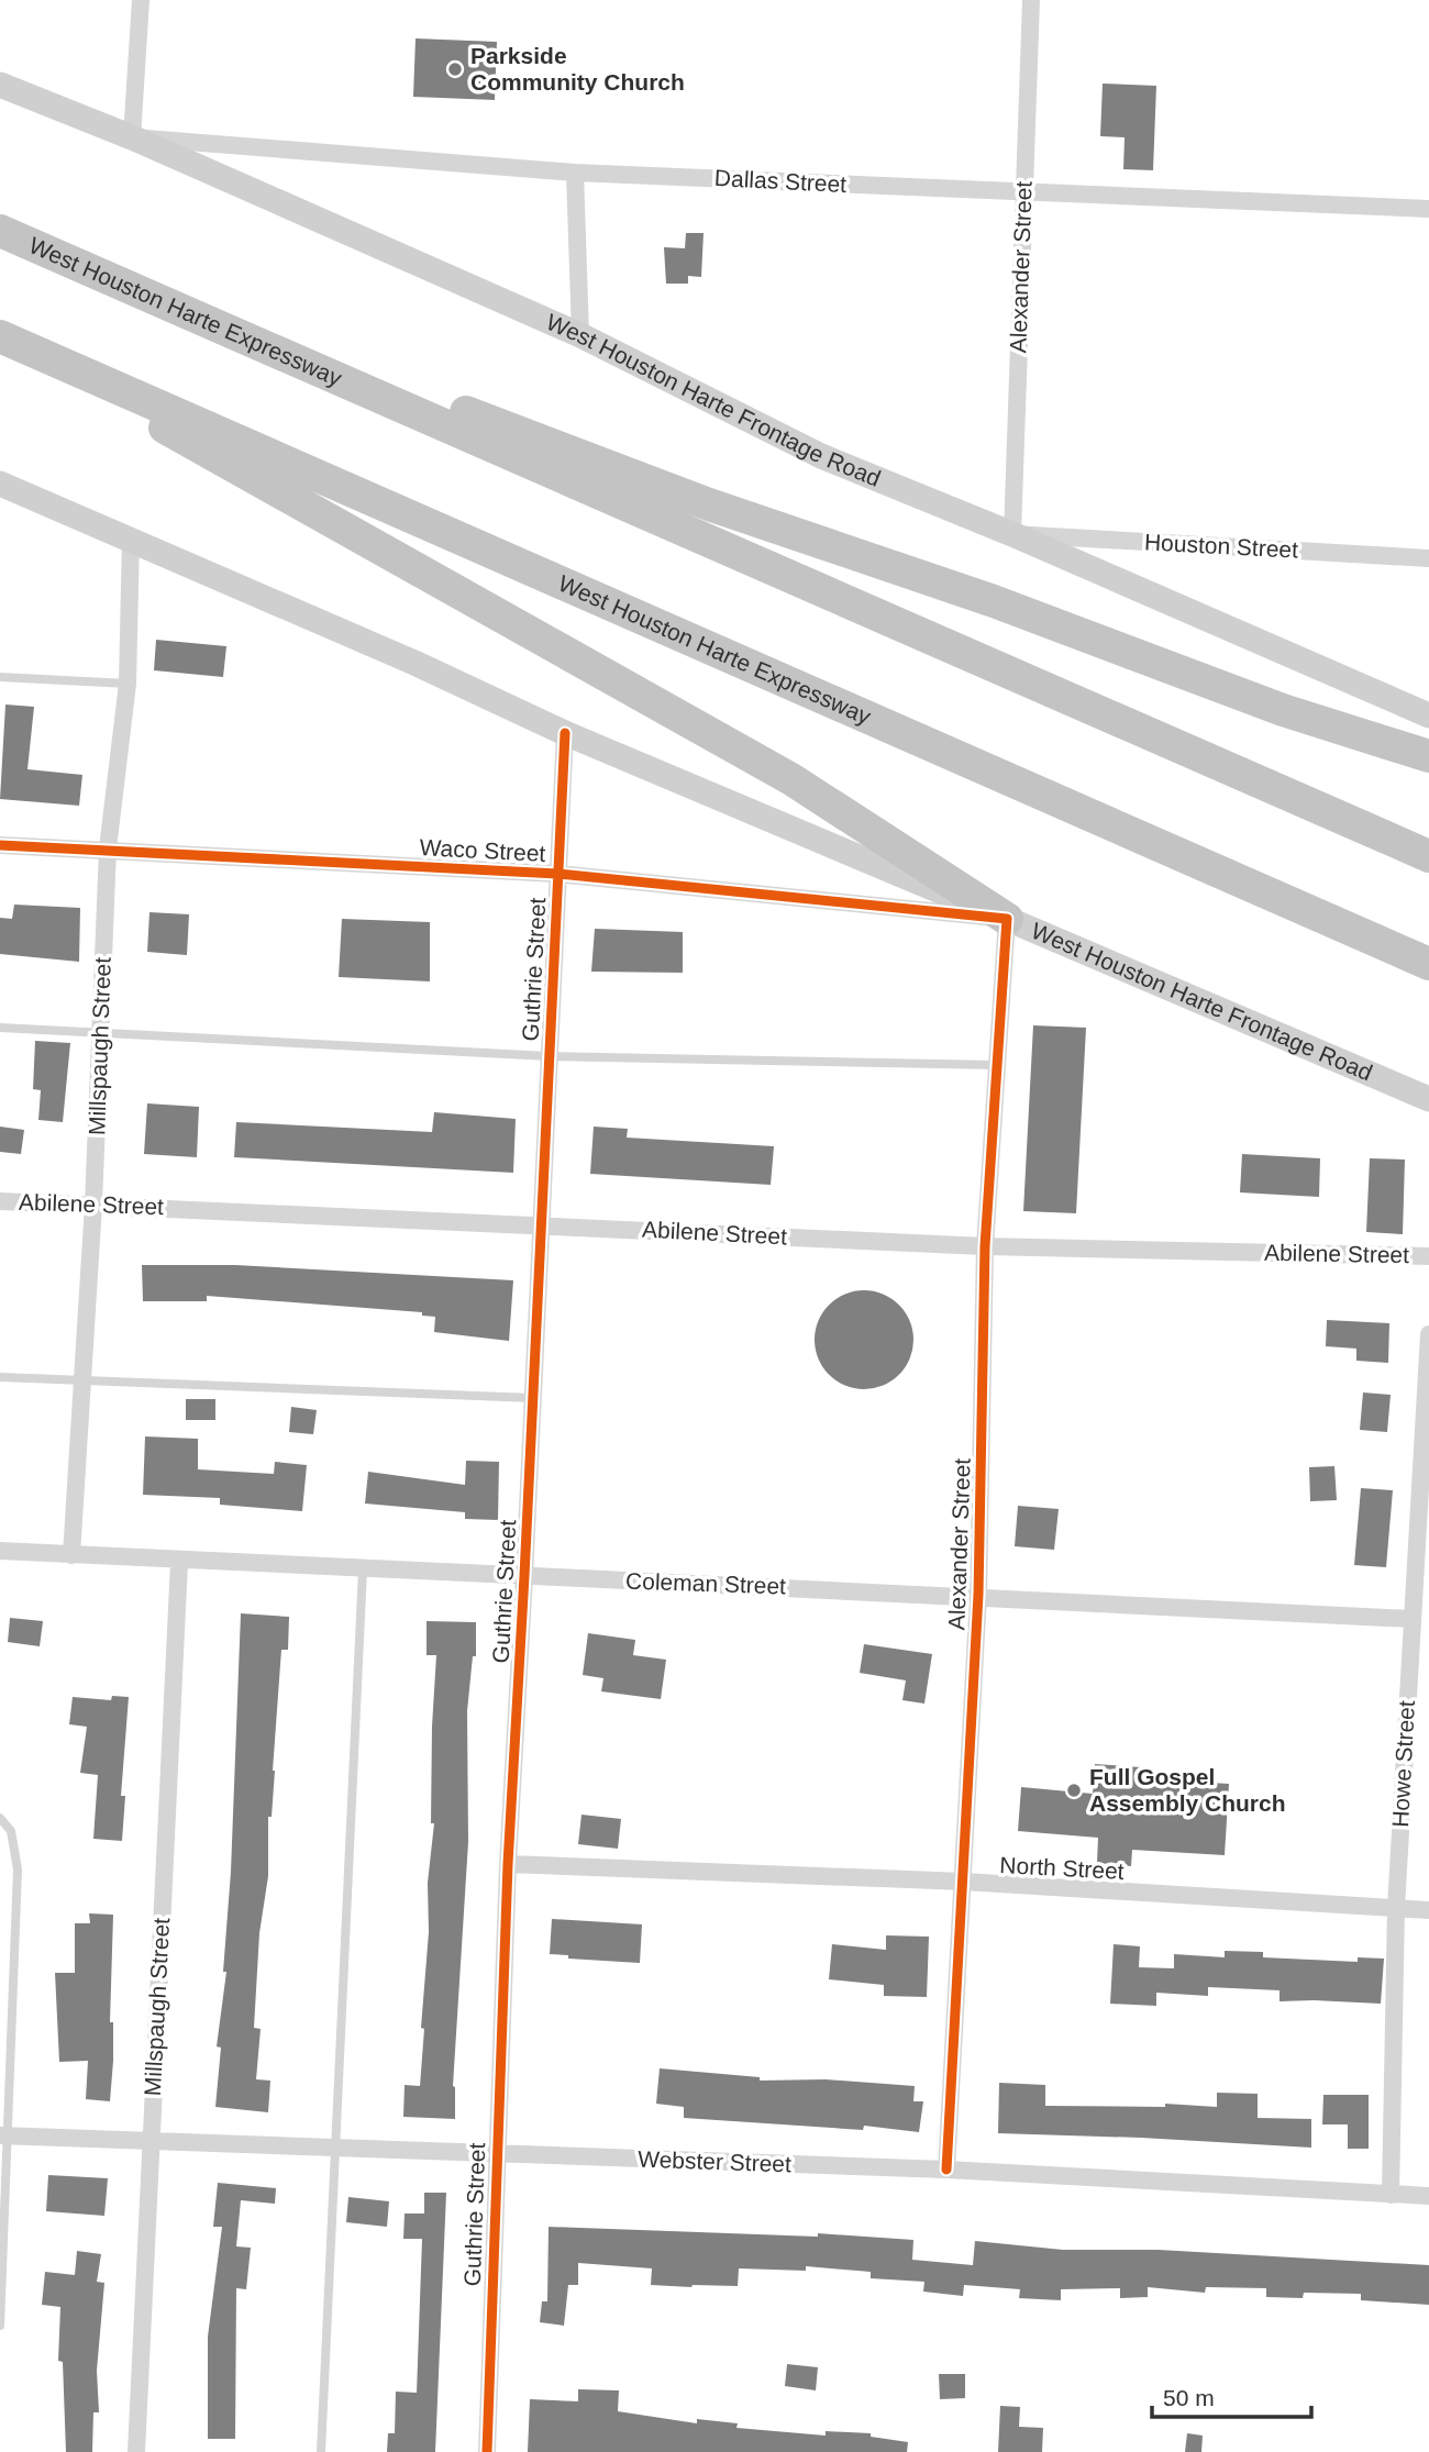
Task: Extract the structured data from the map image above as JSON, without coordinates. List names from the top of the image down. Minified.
{"streets":{"highway":["West Houston Harte Expressway"],"main road":["West Houston Harte Frontage Road"],"street":["Dallas Street","Alexander Street","Houston Street","Waco Street","Guthrie Street","Millspaugh Street","Abilene Street","Coleman Street","Howe Street","North Street","Webster Street"]},"crossings":[["Dallas Street","Alexander Street"],["Dallas Street","West Houston Harte Frontage Road"],["Alexander Street","West Houston Harte Frontage Road"],["Alexander Street","Houston Street"],["Alexander Street","Waco Street"],["Alexander Street","Abilene Street"],["Alexander Street","Coleman Street"],["Alexander Street","North Street"],["Alexander Street","Webster Street"],["West Houston Harte Frontage Road","Houston Street"],["West Houston Harte Frontage Road","Waco Street"],["West Houston Harte Frontage Road","Guthrie Street"],["West Houston Harte Frontage Road","Millspaugh Street"],["Waco Street","Guthrie Street"],["Waco Street","Millspaugh Street"],["Guthrie Street","Abilene Street"],["Guthrie Street","Coleman Street"],["Guthrie Street","North Street"],["Guthrie Street","Webster Street"],["Millspaugh Street","Abilene Street"],["Millspaugh Street","Coleman Street"],["Millspaugh Street","Webster Street"],["Coleman Street","Howe Street"],["Howe Street","North Street"],["Howe Street","Webster Street"]],"places":["Parkside Community Church","Full Gospel Assembly Church"],"scale_bar":"50 m"}
